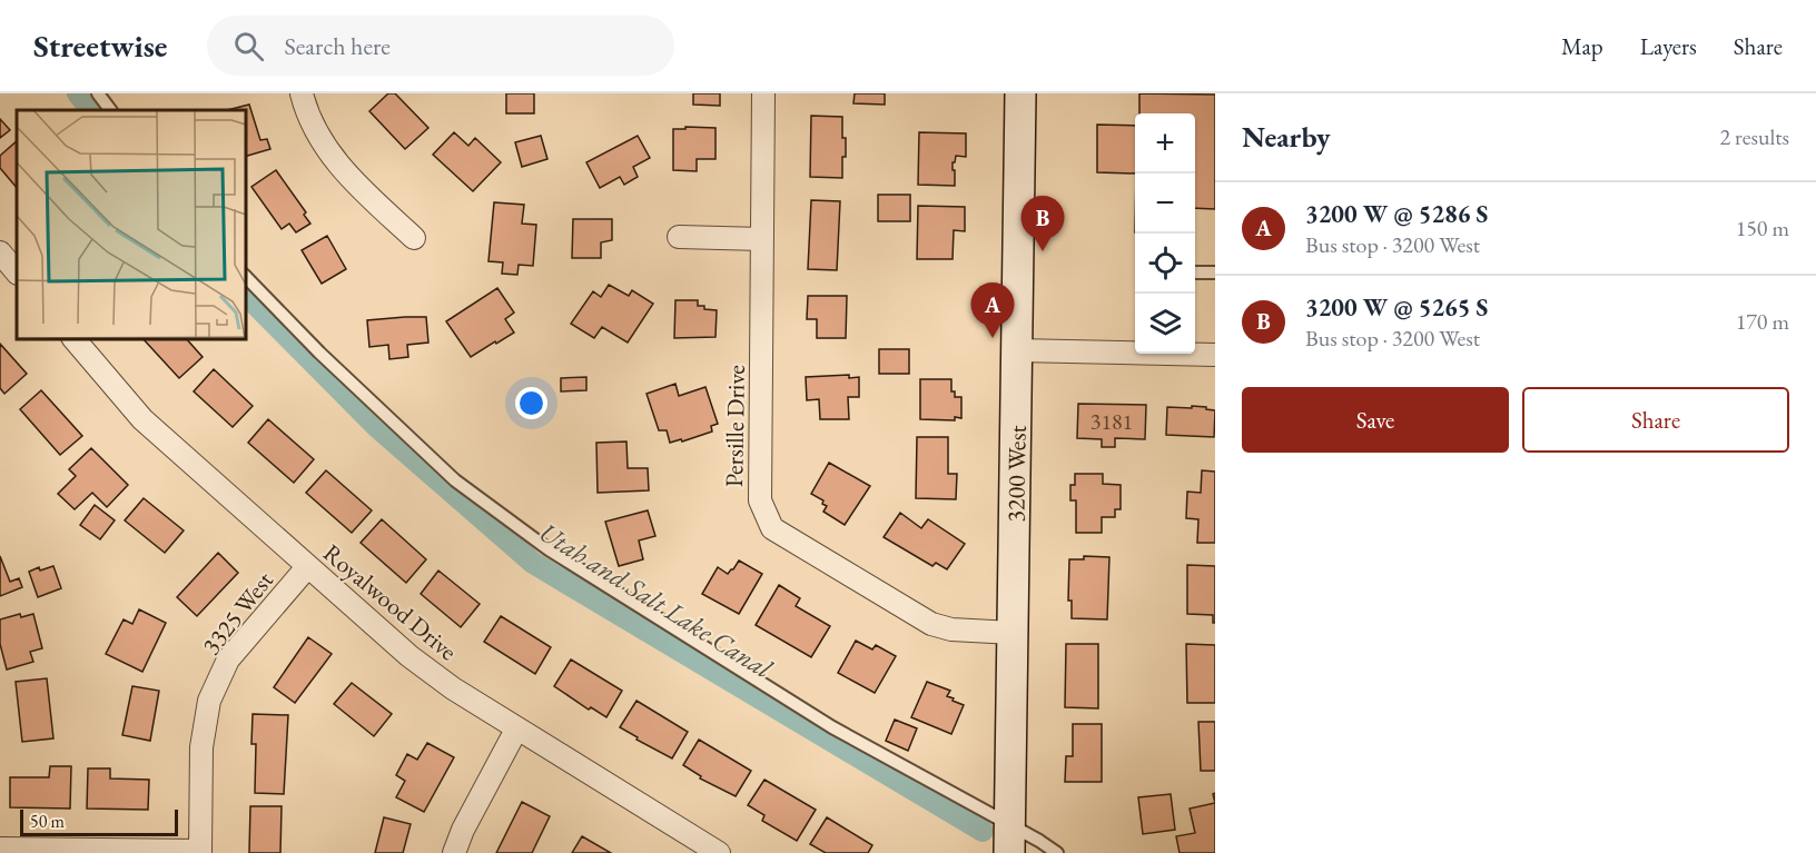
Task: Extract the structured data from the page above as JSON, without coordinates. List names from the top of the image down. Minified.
{"streets":{"street":["Persille Drive","3200 West","Royalwood Drive","3325 West"]},"crossings":[["Persille Drive","3200 West"],["Royalwood Drive","3325 West"]],"water":["Utah and Salt Lake Canal"],"house_numbers":["3181"],"scale_bar":"50 m","page":{"header":"Streetwise","search":"Search here","nav":["Map","Layers","Share"],"heading":["Nearby","2 results"],"map_buttons":["+","−"],"list":[{"mark":"A","name":"3200 W @ 5286 S","note":"Bus stop · 3200 West","value":"150 m"},{"mark":"B","name":"3200 W @ 5265 S","note":"Bus stop · 3200 West","value":"170 m"}],"pins":["B","A"],"buttons":["Save","Share"],"scale":"50 m"}}
